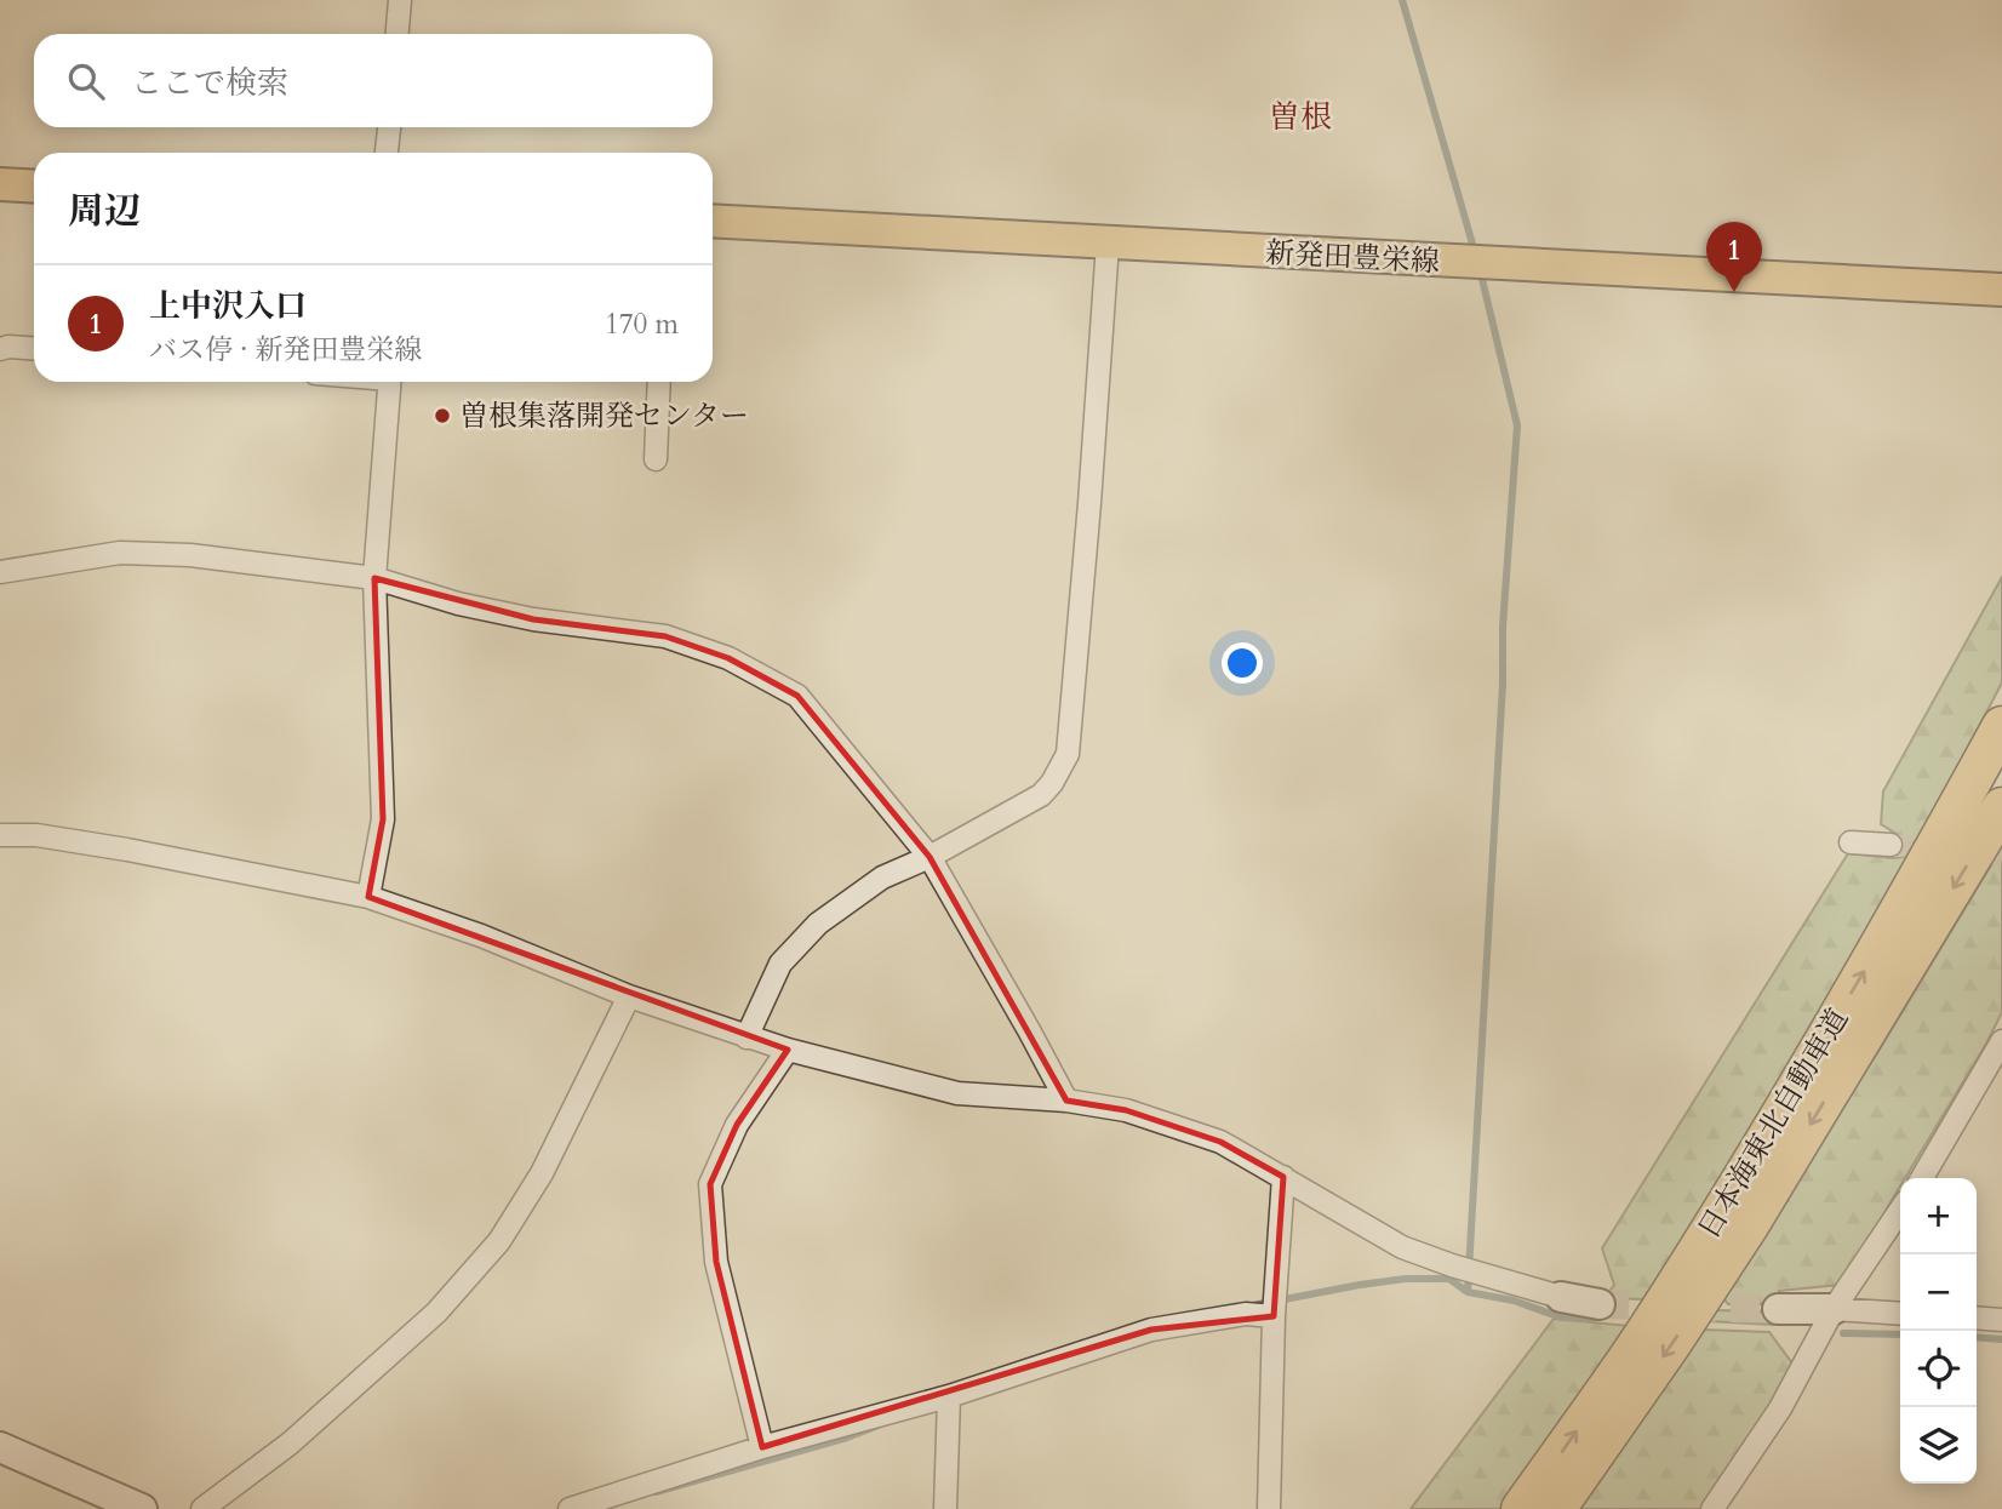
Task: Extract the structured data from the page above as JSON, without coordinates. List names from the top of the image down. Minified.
{"streets":{"highway":["日本海東北自動車道"],"main road":["新発田豊栄線"]},"districts":["曽根"],"places":["曽根集落開発センター"],"page":{"search":"ここで検索","heading":"周辺","pins":"1","list":[{"mark":"1","name":"上中沢入口","note":"バス停 · 新発田豊栄線","value":"170 m"}],"map_buttons":["+","−"]}}
